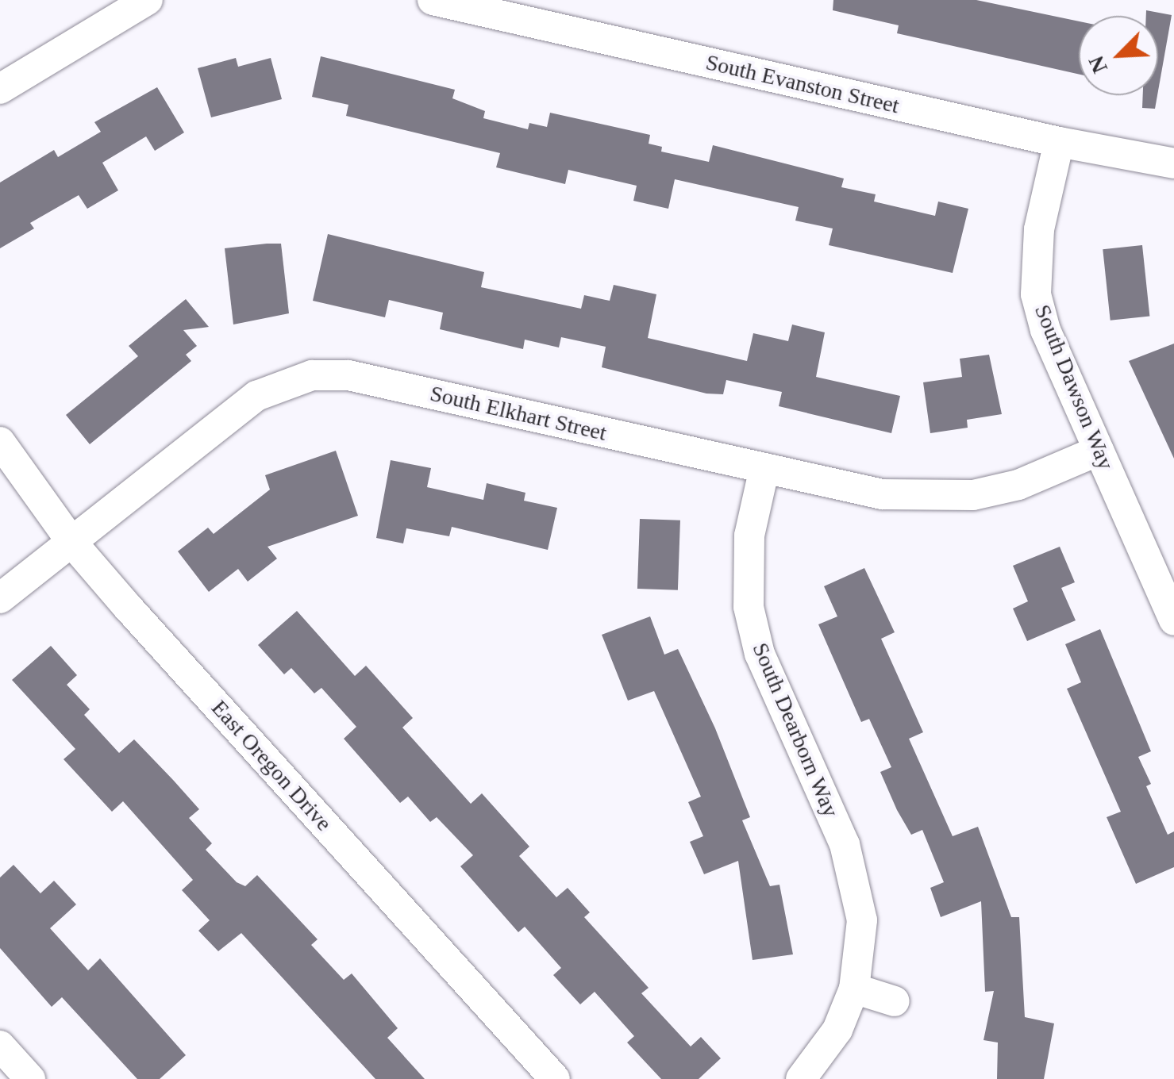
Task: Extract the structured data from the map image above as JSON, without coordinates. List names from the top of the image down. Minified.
{"streets":{"street":["South Evanston Street","South Dawson Way","South Elkhart Street","South Dearborn Way","East Oregon Drive"]},"crossings":[["South Evanston Street","South Dawson Way"],["South Dawson Way","South Elkhart Street"],["South Elkhart Street","South Dearborn Way"],["South Elkhart Street","East Oregon Drive"]],"north":"bottom left"}
